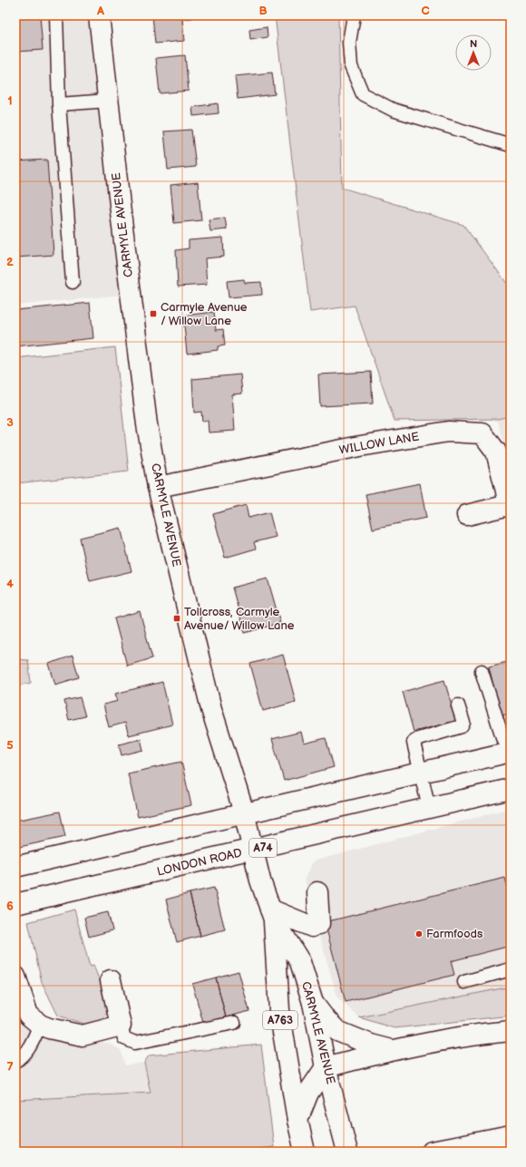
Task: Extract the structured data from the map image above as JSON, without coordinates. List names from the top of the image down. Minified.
{"streets":{"main road":["CARMYLE AVENUE","WILLOW LANE","A74","LONDON ROAD","A763"]},"crossings":[["CARMYLE AVENUE","WILLOW LANE"],["CARMYLE AVENUE","LONDON ROAD"]],"places":{"transit":["Carmyle Avenue / Willow Lane","Tollcross, Carmyle Avenue/ Willow Lane"],"other":["Farmfoods"]},"north":"top","grid":{"columns":["A","B","C"],"rows":["1","2","3","4","5","6","7"]}}
